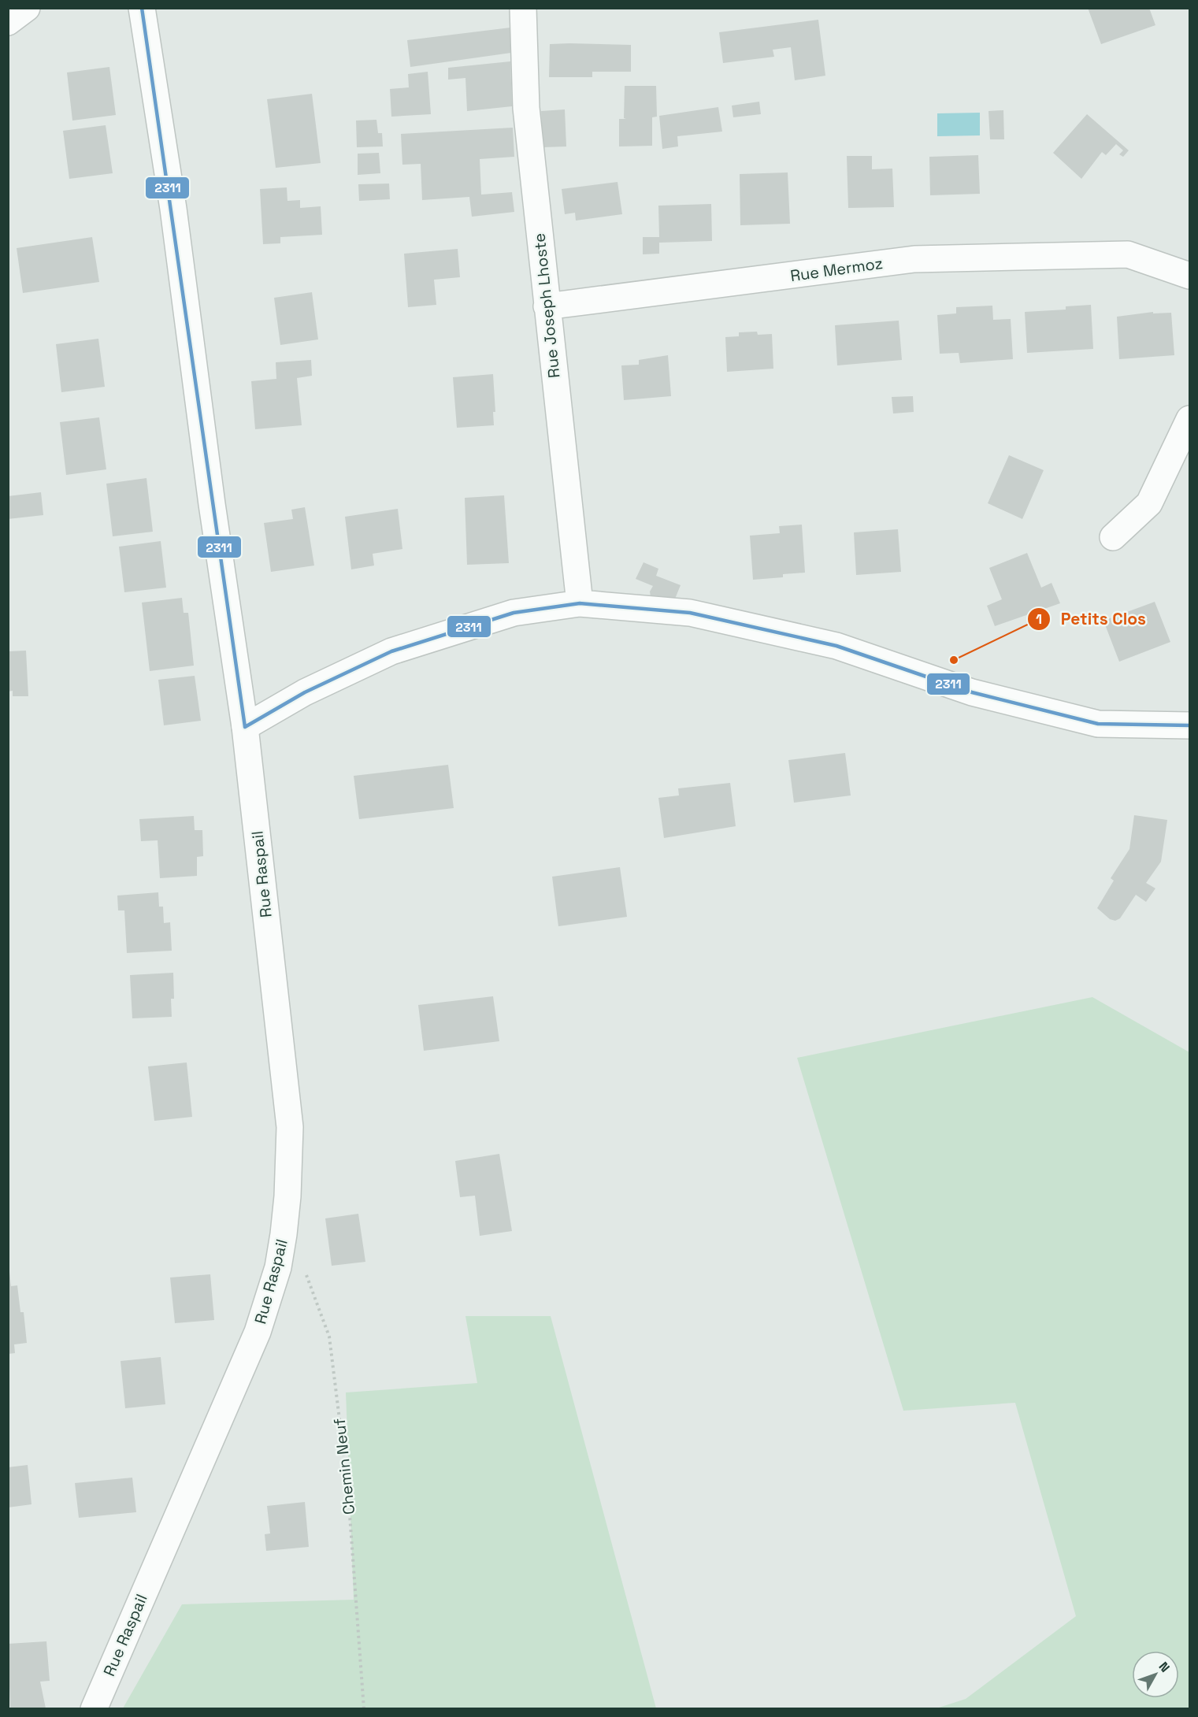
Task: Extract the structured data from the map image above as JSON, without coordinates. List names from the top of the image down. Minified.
{"streets":{"street":["Rue Mermoz","Rue Joseph Lhoste","Rue Raspail"],"path":["Chemin Neuf"]},"crossings":[["Rue Mermoz","Rue Joseph Lhoste"]],"places":["Petits Clos"],"lines":["transit line 2311"],"north":"top right"}
